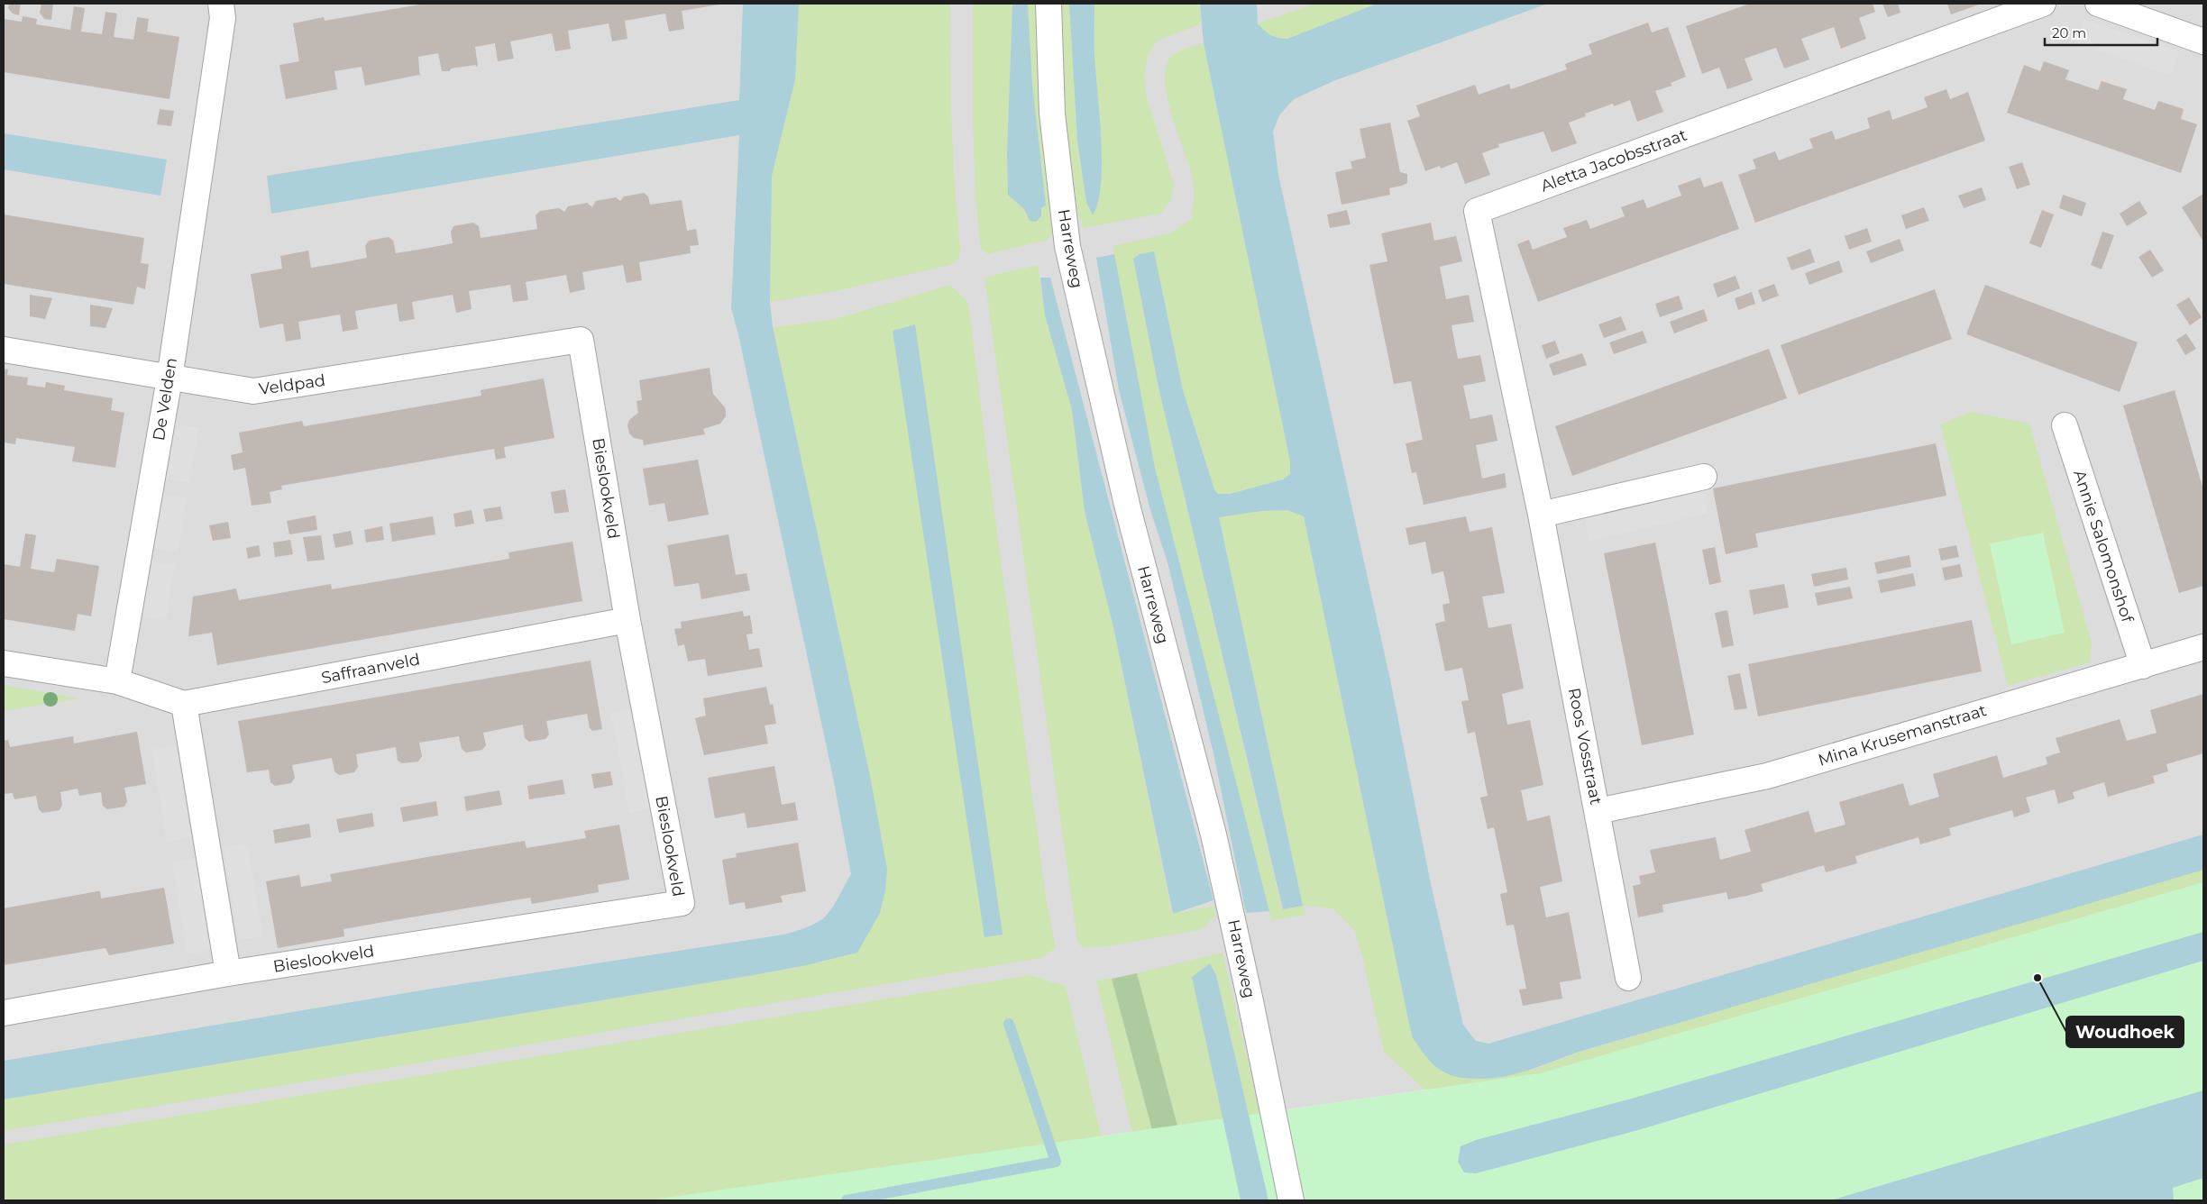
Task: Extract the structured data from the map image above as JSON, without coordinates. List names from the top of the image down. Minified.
{"streets":{"street":["Aletta Jacobsstraat","Harreweg","Veldpad","De Velden","Bieslookveld","Annie Salomonshof","Saffraanveld","Mina Krusemanstraat","Roos Vosstraat"]},"crossings":[["Aletta Jacobsstraat","Roos Vosstraat"],["Veldpad","De Velden"],["Veldpad","Bieslookveld"],["De Velden","Saffraanveld"],["Bieslookveld","Saffraanveld"],["Annie Salomonshof","Mina Krusemanstraat"],["Mina Krusemanstraat","Roos Vosstraat"]],"places":["Woudhoek"],"scale_bar":"20 m"}
